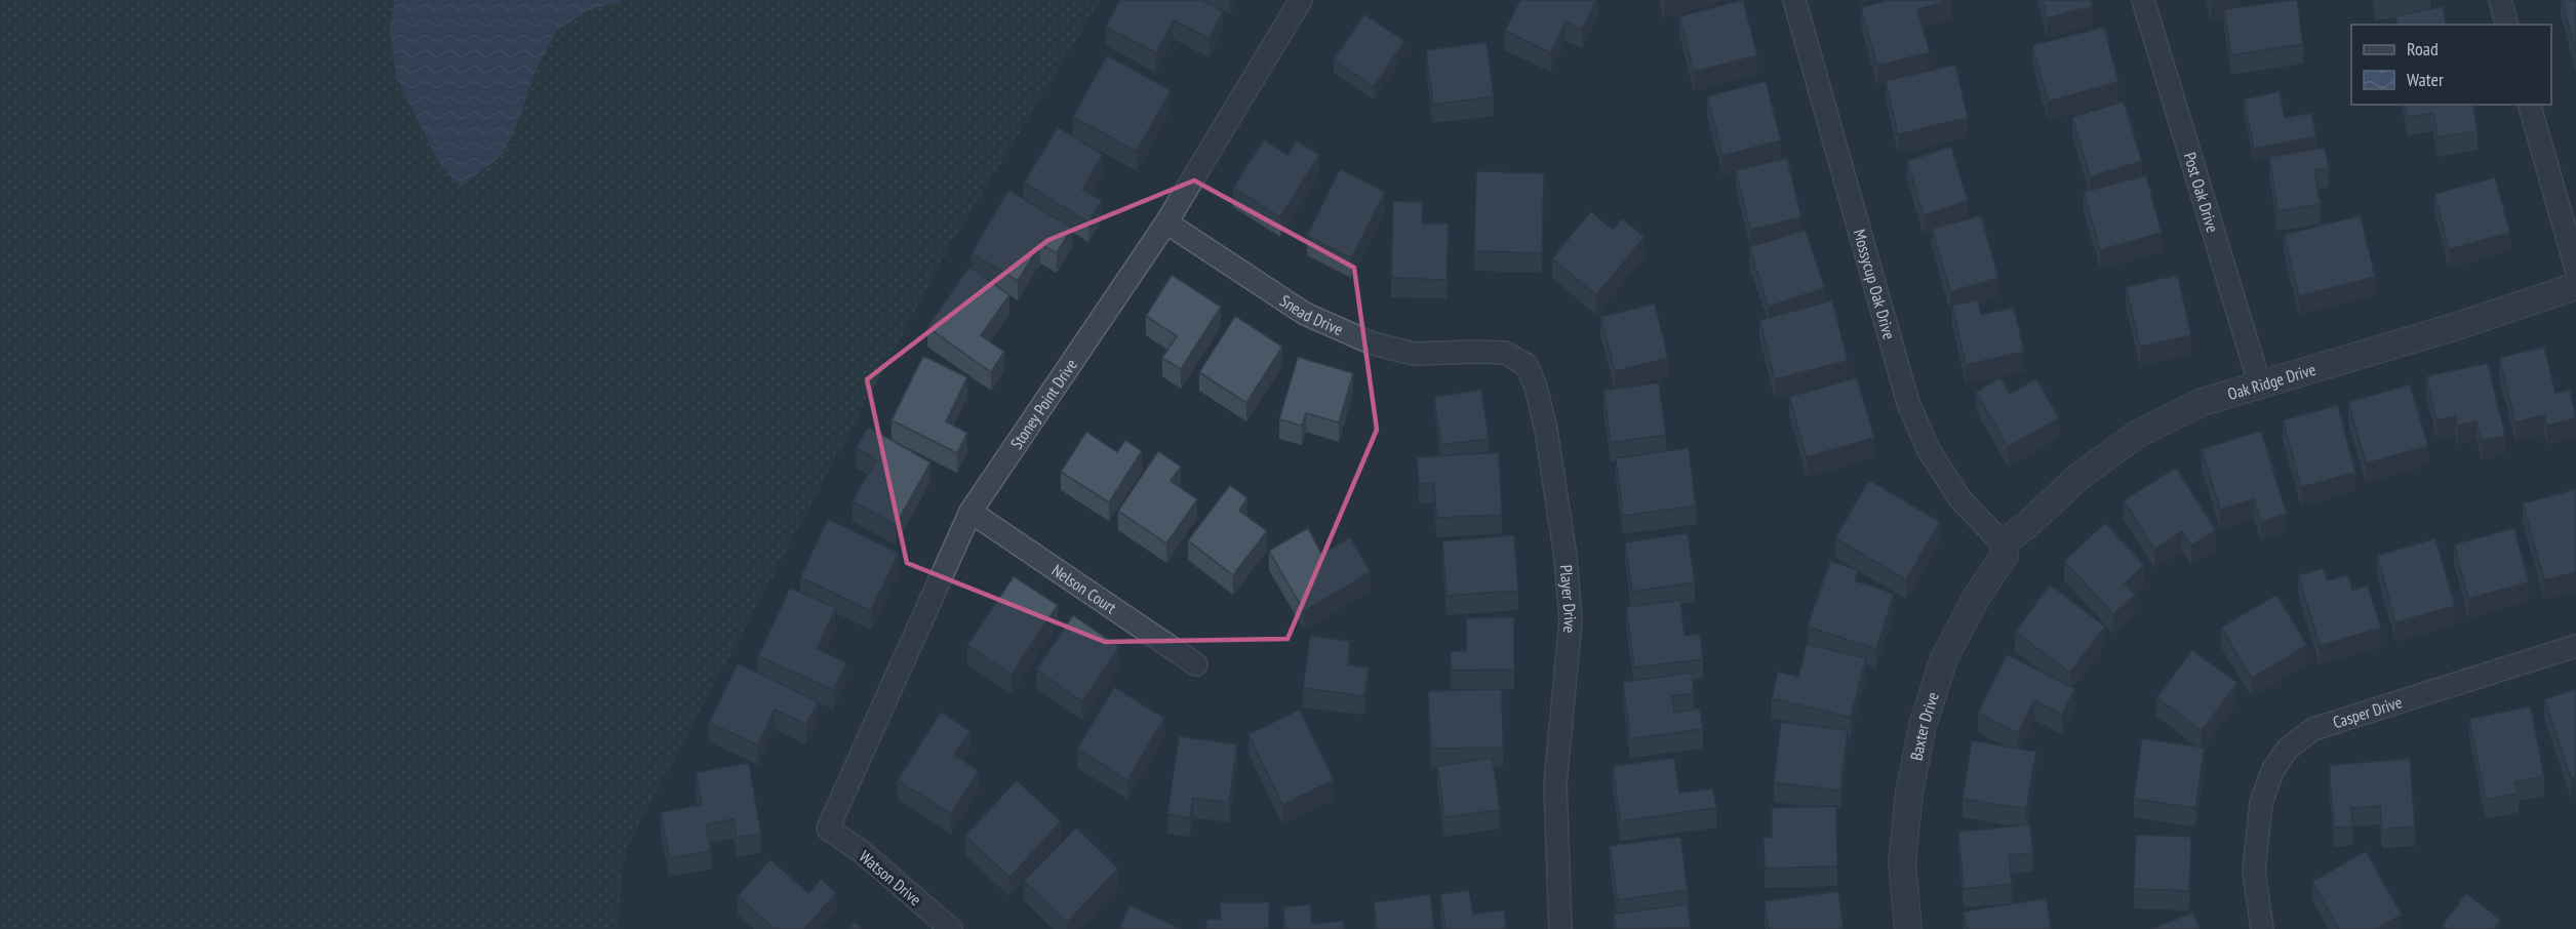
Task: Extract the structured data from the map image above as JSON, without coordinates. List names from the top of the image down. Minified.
{"streets":{"street":["Post Oak Drive","Mossycup Oak Drive","Snead Drive","Oak Ridge Drive","Stoney Point Drive","Nelson Court","Player Drive","Casper Drive","Baxter Drive","Watson Drive"]},"crossings":[["Post Oak Drive","Oak Ridge Drive"],["Mossycup Oak Drive","Oak Ridge Drive"],["Mossycup Oak Drive","Baxter Drive"],["Snead Drive","Stoney Point Drive"],["Snead Drive","Player Drive"],["Oak Ridge Drive","Baxter Drive"],["Stoney Point Drive","Nelson Court"],["Stoney Point Drive","Watson Drive"]],"legend":["Road","Water"]}
